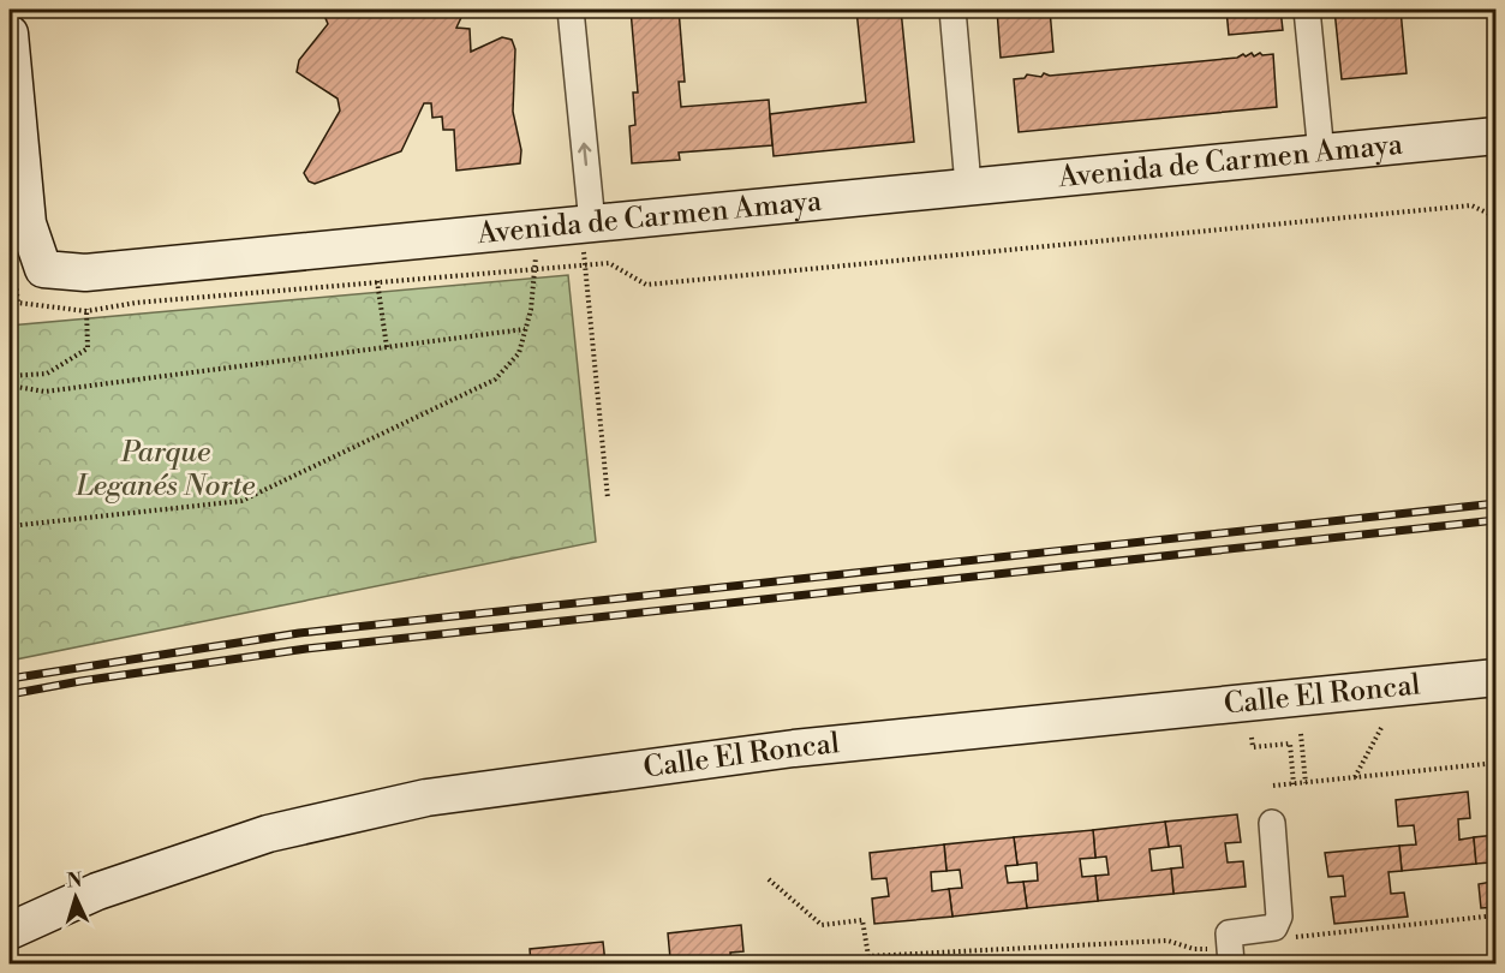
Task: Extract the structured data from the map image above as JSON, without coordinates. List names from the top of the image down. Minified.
{"streets":{"street":["Avenida de Carmen Amaya","Calle El Roncal"]},"parks":["Parque Leganés Norte"],"north":"top"}
